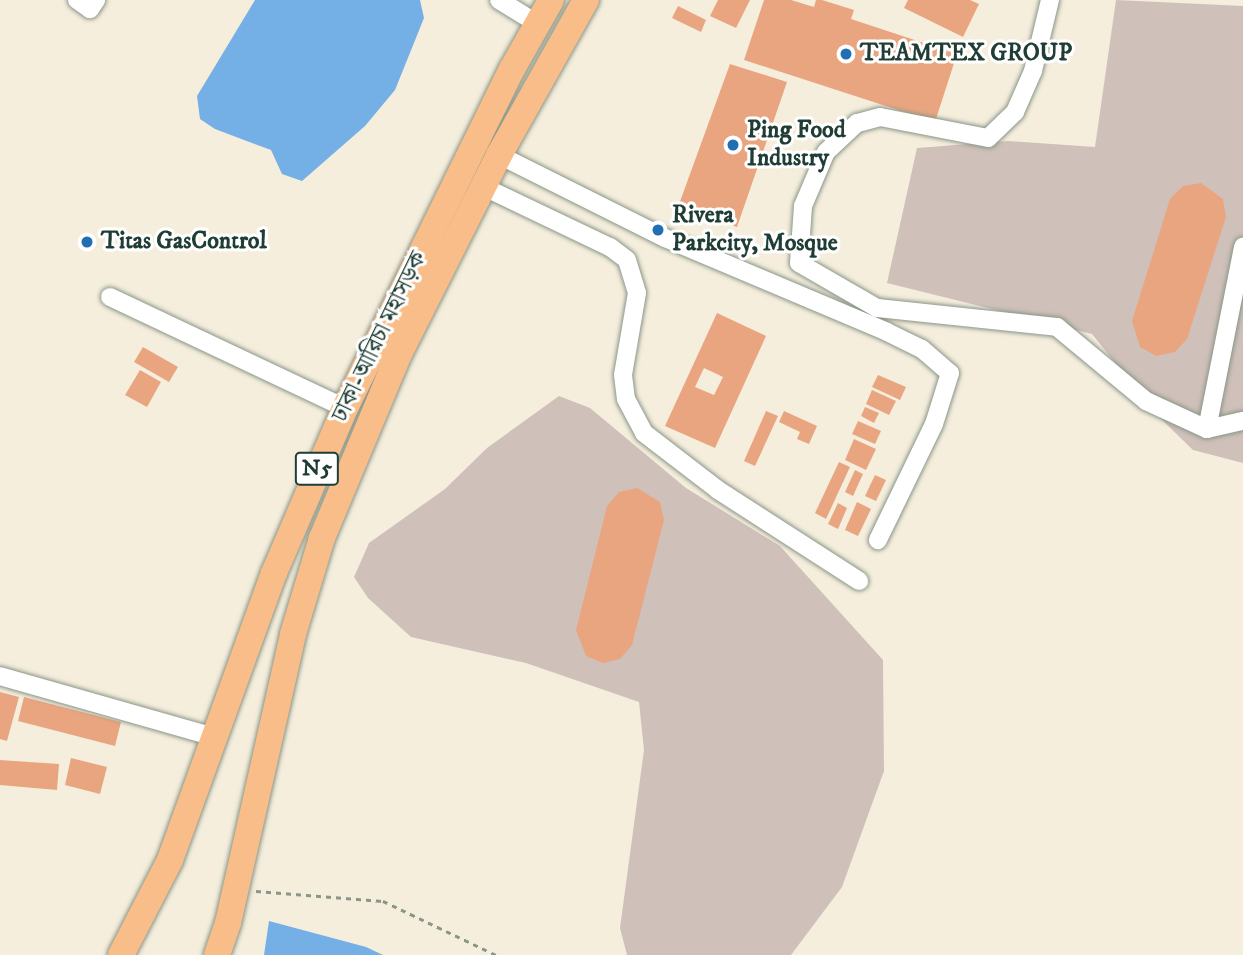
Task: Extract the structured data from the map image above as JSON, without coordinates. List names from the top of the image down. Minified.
{"streets":{"highway":["ঢাকা-আরিচা মহাসড়ক","N5"]},"places":["TEAMTEX GROUP","Ping Food Industry","Rivera Parkcity, Mosque","Titas GasControl"]}
